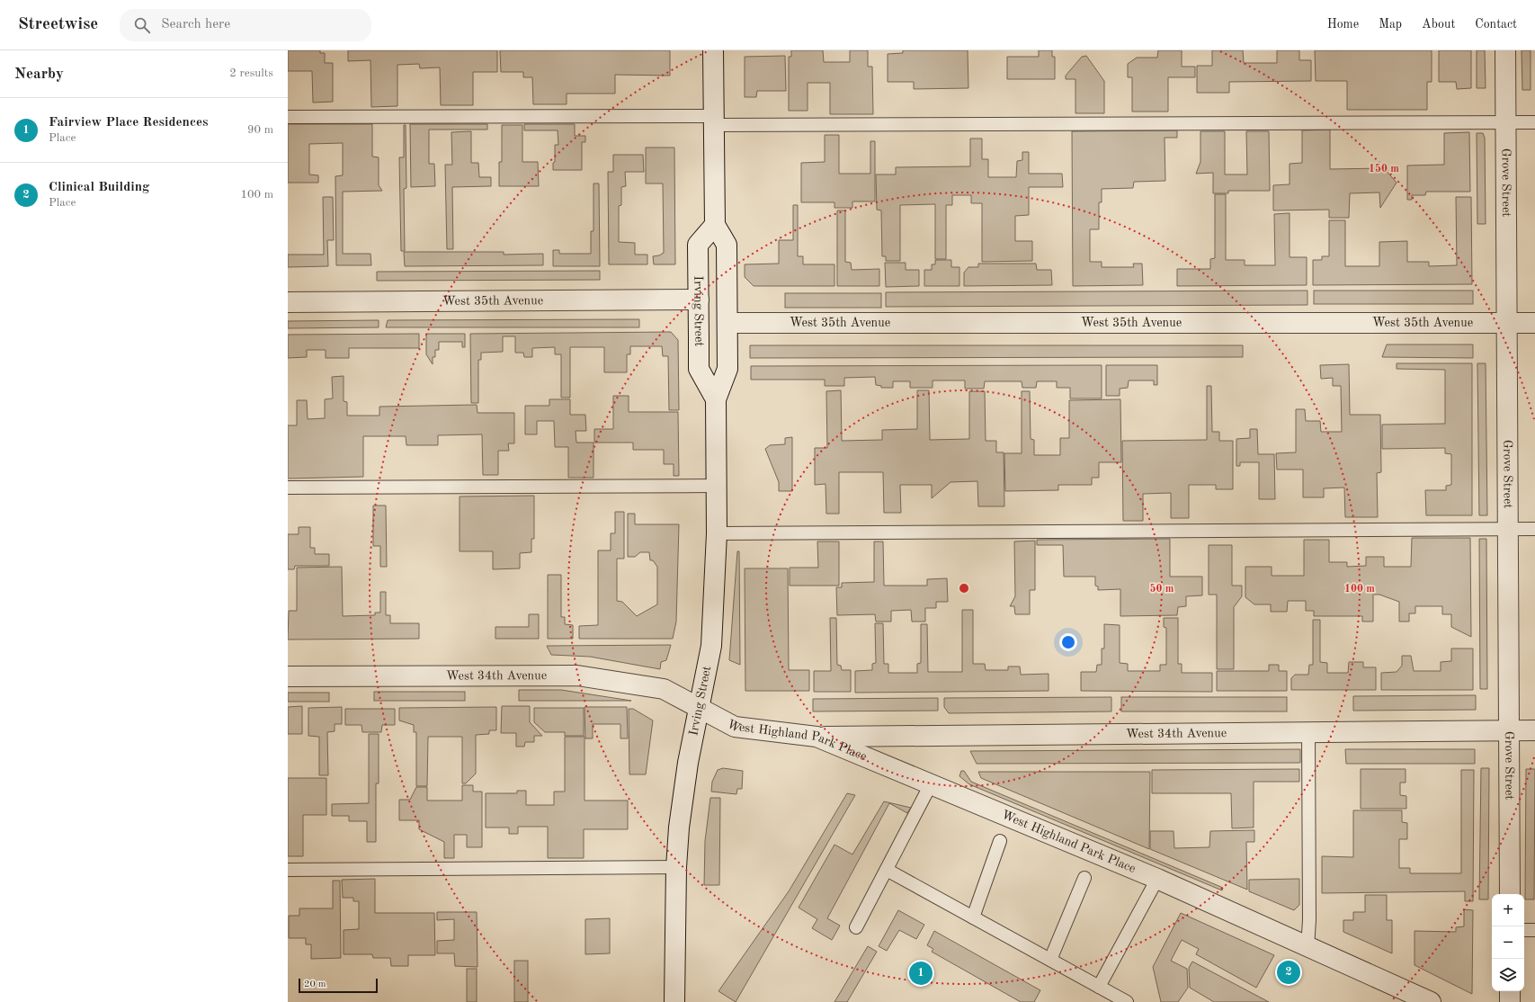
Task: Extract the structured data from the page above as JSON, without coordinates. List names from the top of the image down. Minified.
{"streets":{"street":["Grove Street","West 35th Avenue","Irving Street","West 34th Avenue","West Highland Park Place"]},"crossings":[["Grove Street","West 35th Avenue"],["Grove Street","West 34th Avenue"],["West 35th Avenue","Irving Street"],["Irving Street","West 34th Avenue"],["Irving Street","West Highland Park Place"],["West 34th Avenue","West Highland Park Place"]],"scale_bar":"20 m","page":{"header":"Streetwise","search":"Search here","nav":["Home","Map","About","Contact"],"heading":["Nearby","2 results"],"list":[{"mark":"1","name":"Fairview Place Residences","note":"Place","value":"90 m"},{"mark":"2","name":"Clinical Building","note":"Place","value":"100 m"}],"map_buttons":["+","−"],"pins":["2","1"],"scale":"20 m"},"rings":["150 m","50 m","100 m"]}
